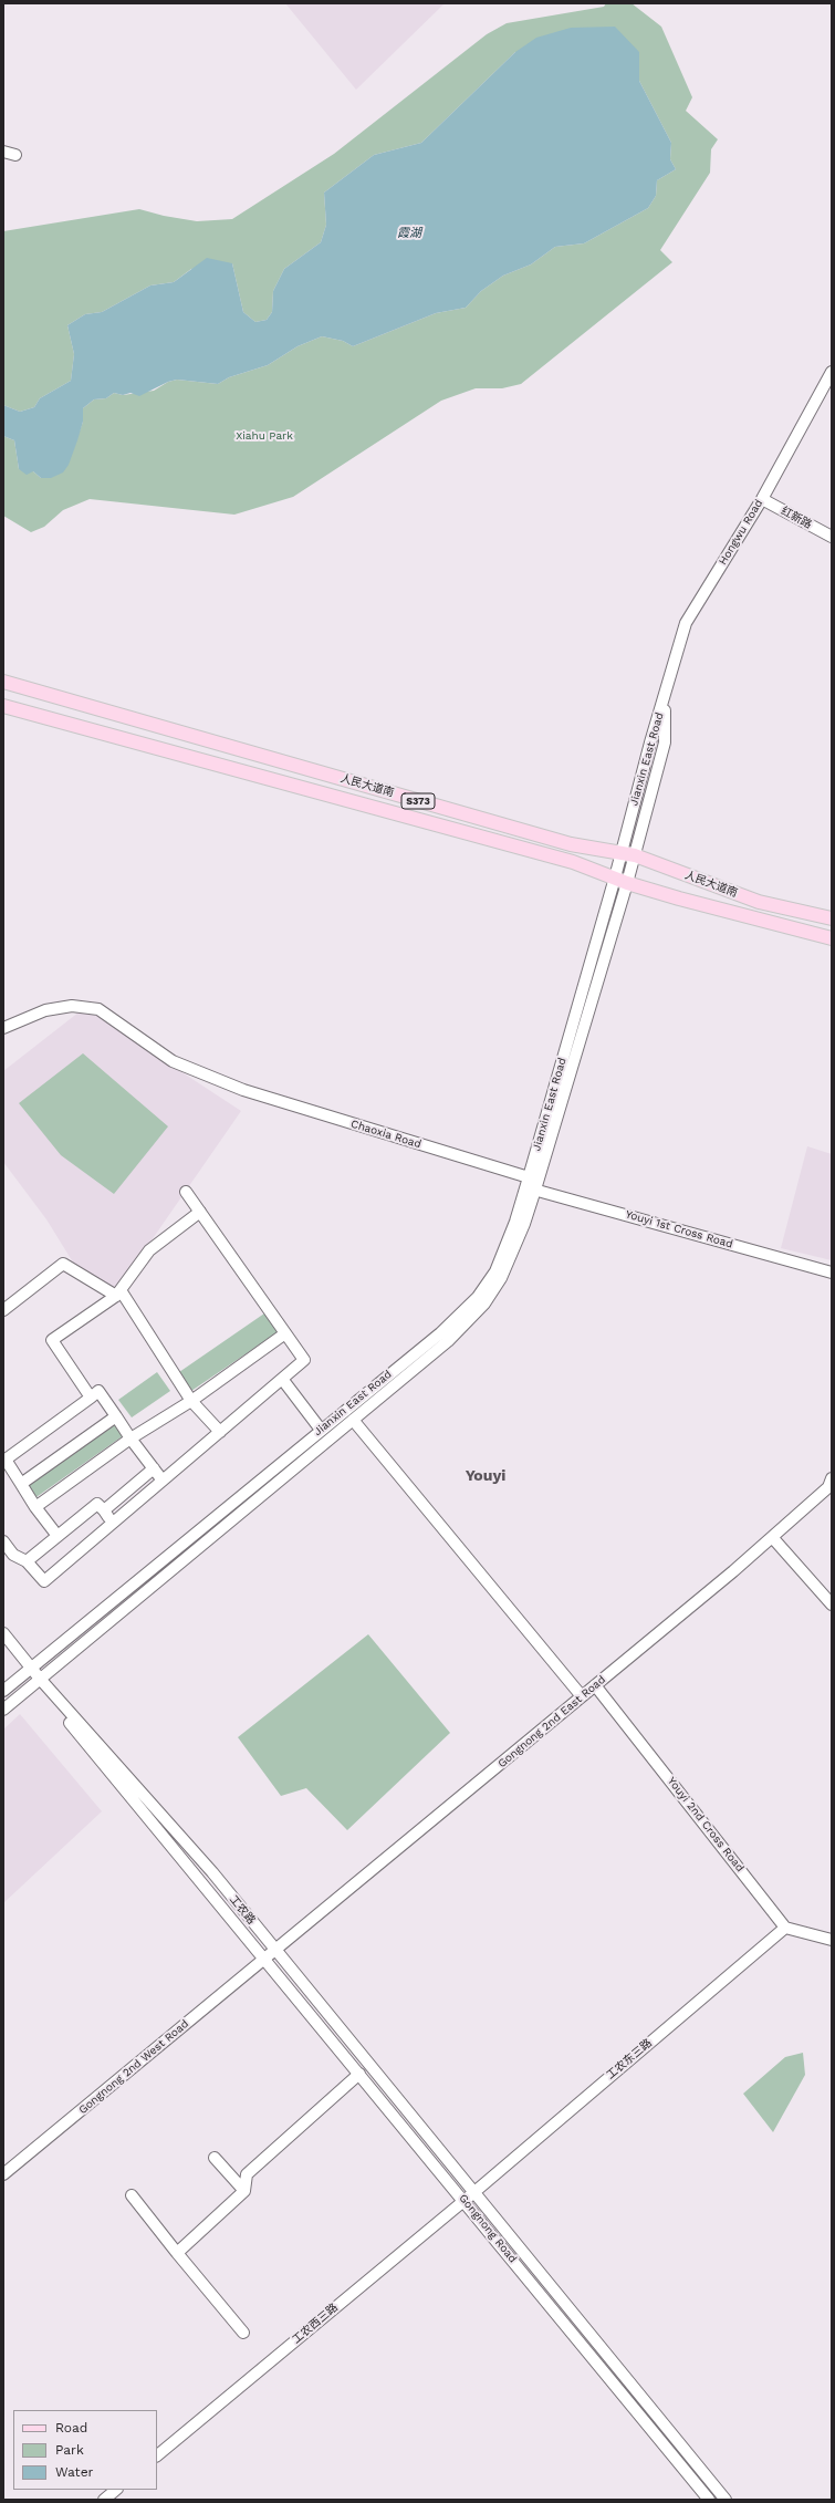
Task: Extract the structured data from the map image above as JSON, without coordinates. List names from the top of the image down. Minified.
{"streets":{"main road":["人民大道南","S373"],"street":["红新路","Hongwu Road","Jianxin East Road","Chaoxia Road","Youyi 1st Cross Road","Gongnong 2nd East Road","Youyi 2nd Cross Road","工农路","工农东三路","Gongnong 2nd West Road","Gongnong Road","工农西三路"]},"crossings":[["红新路","Hongwu Road"],["Hongwu Road","Jianxin East Road"],["Jianxin East Road","人民大道南"],["Jianxin East Road","Chaoxia Road"],["Jianxin East Road","Youyi 1st Cross Road"],["Jianxin East Road","工农路"],["Chaoxia Road","Youyi 1st Cross Road"],["Gongnong 2nd East Road","Youyi 2nd Cross Road"],["Gongnong 2nd East Road","工农路"],["Gongnong 2nd East Road","Gongnong 2nd West Road"],["Gongnong 2nd East Road","Gongnong Road"],["Youyi 2nd Cross Road","工农东三路"],["工农路","工农东三路"],["工农路","Gongnong 2nd West Road"],["工农路","Gongnong Road"],["工农路","工农西三路"],["工农东三路","Gongnong Road"],["工农东三路","工农西三路"],["Gongnong 2nd West Road","Gongnong Road"],["Gongnong Road","工农西三路"]],"districts":["Youyi"],"water":["霞湖"],"parks":["Xiahu Park"],"legend":["Road","Park","Water"]}
